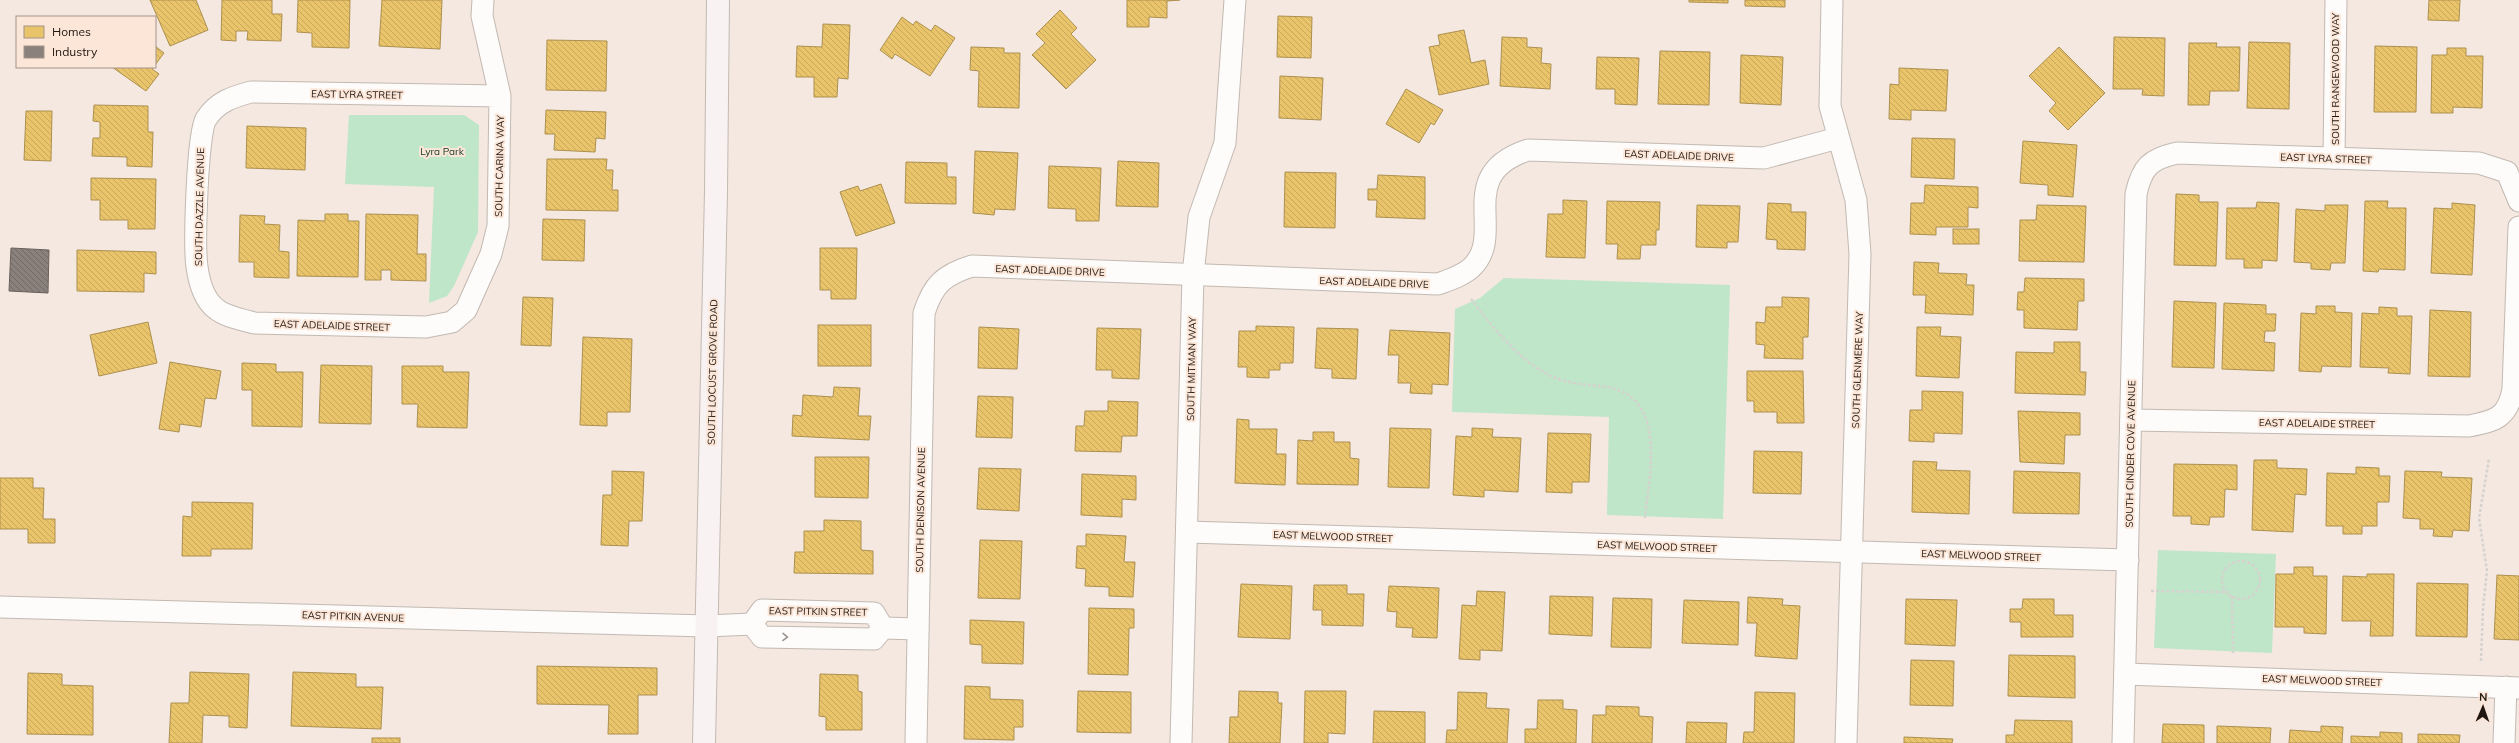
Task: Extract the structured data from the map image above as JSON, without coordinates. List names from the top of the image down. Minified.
{"streets":{"main road":["SOUTH LOCUST GROVE ROAD"],"street":["SOUTH RANGEWOOD WAY","EAST LYRA STREET","EAST ADELAIDE DRIVE","SOUTH CARINA WAY","SOUTH DAZZLE AVENUE","EAST ADELAIDE STREET","SOUTH MITMAN WAY","SOUTH GLENMERE WAY","SOUTH CINDER COVE AVENUE","SOUTH DENISON AVENUE","EAST MELWOOD STREET","EAST PITKIN STREET","EAST PITKIN AVENUE"]},"crossings":[["SOUTH RANGEWOOD WAY","EAST LYRA STREET"],["EAST LYRA STREET","SOUTH CARINA WAY"],["EAST LYRA STREET","SOUTH DAZZLE AVENUE"],["EAST LYRA STREET","SOUTH CINDER COVE AVENUE"],["EAST ADELAIDE DRIVE","SOUTH MITMAN WAY"],["EAST ADELAIDE DRIVE","SOUTH GLENMERE WAY"],["EAST ADELAIDE DRIVE","SOUTH DENISON AVENUE"],["SOUTH CARINA WAY","EAST ADELAIDE STREET"],["SOUTH DAZZLE AVENUE","EAST ADELAIDE STREET"],["EAST ADELAIDE STREET","SOUTH CINDER COVE AVENUE"],["SOUTH MITMAN WAY","EAST MELWOOD STREET"],["SOUTH GLENMERE WAY","EAST MELWOOD STREET"],["SOUTH LOCUST GROVE ROAD","EAST PITKIN STREET"],["SOUTH LOCUST GROVE ROAD","EAST PITKIN AVENUE"],["SOUTH CINDER COVE AVENUE","EAST MELWOOD STREET"],["SOUTH DENISON AVENUE","EAST PITKIN STREET"],["EAST PITKIN STREET","EAST PITKIN AVENUE"]],"parks":["Lyra Park"],"legend":["Homes","Industry"],"north":"top"}
